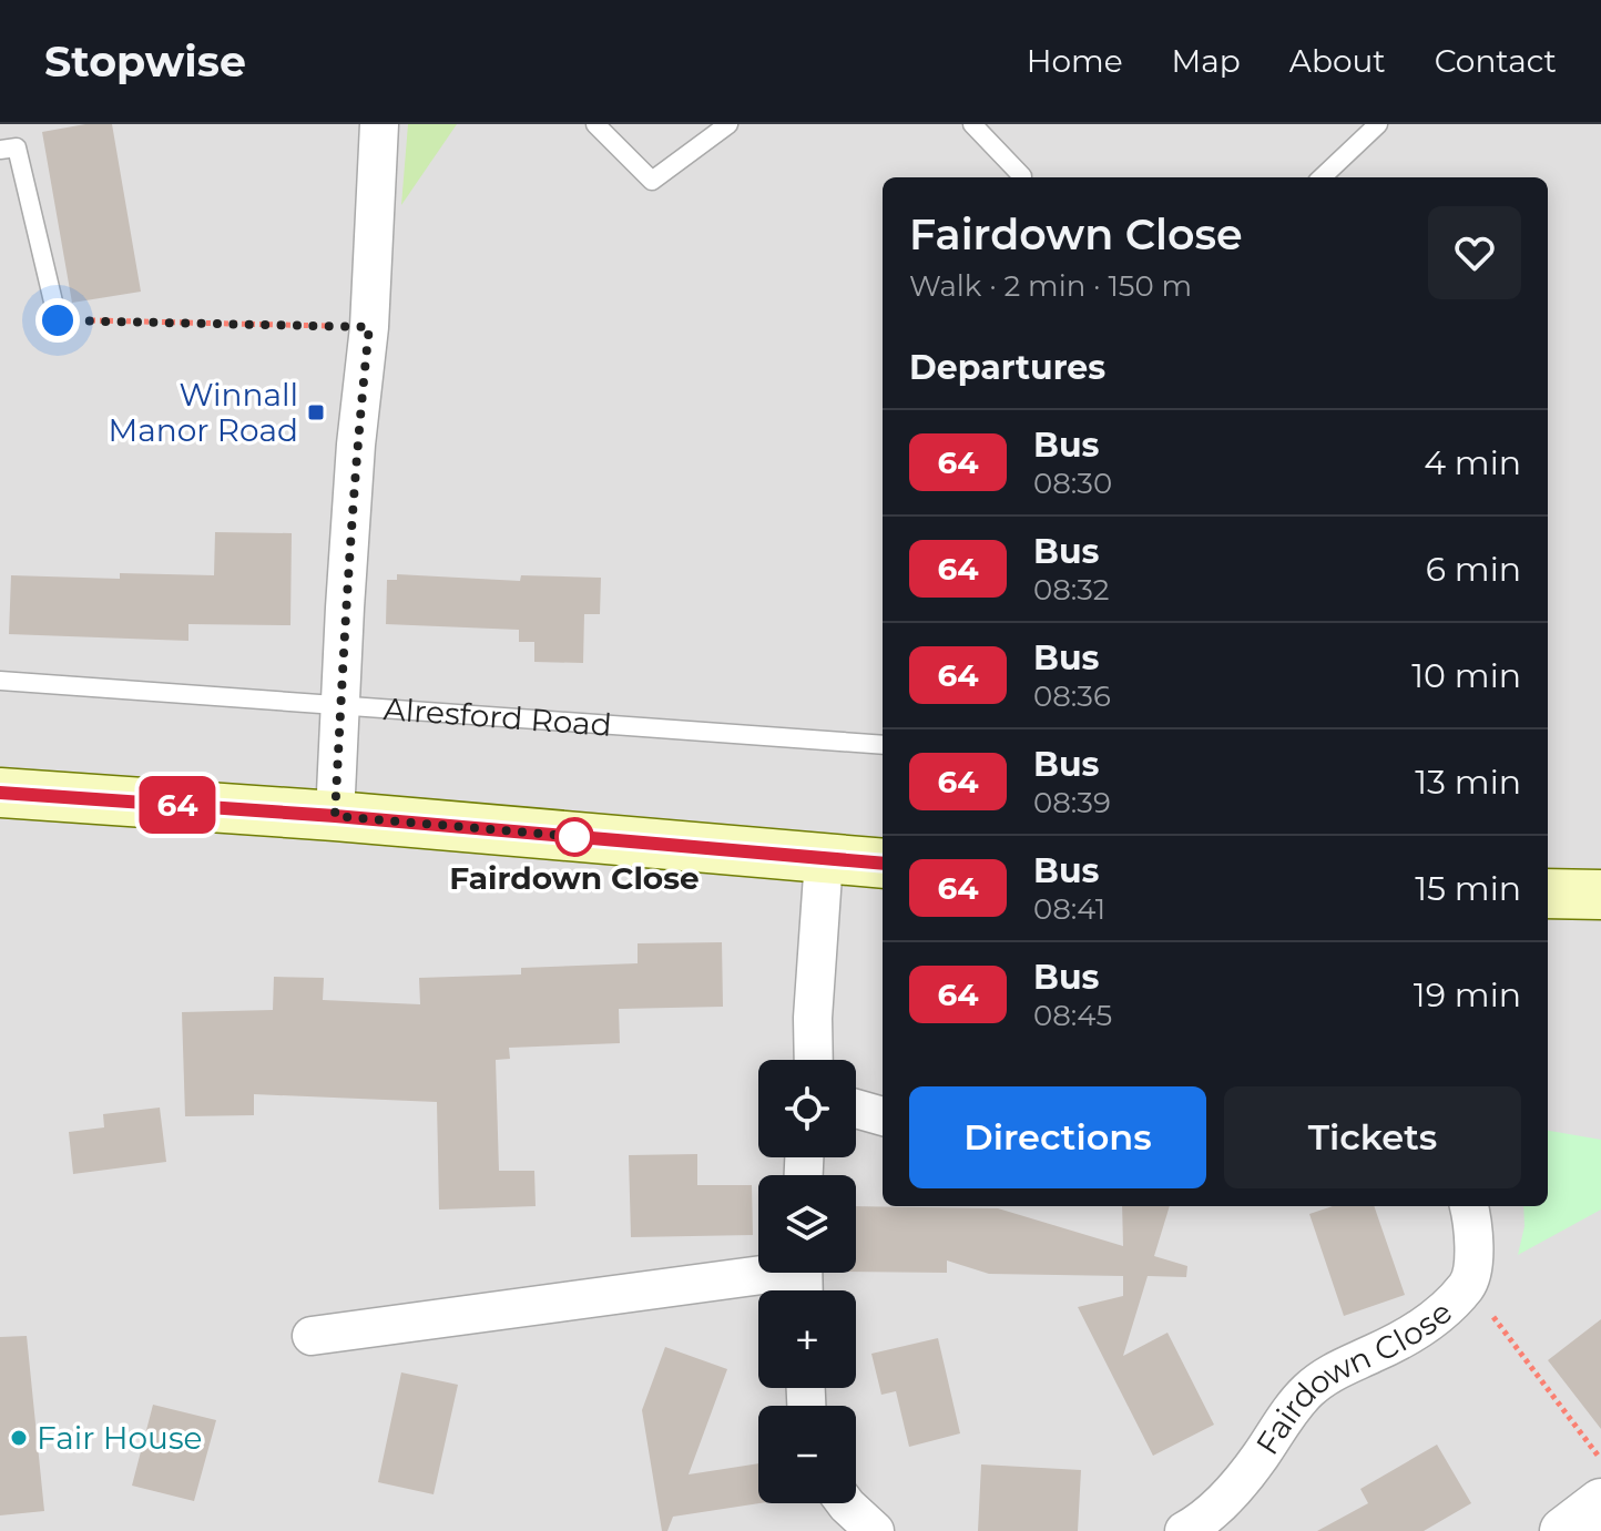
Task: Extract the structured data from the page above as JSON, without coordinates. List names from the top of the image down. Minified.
{"streets":{"street":["Fairdown Close"],"lane":["Alresford Road"]},"places":{"transit":["Winnall Manor Road"],"other":["Fairdown Close","Fair House"]},"lines":["bus line 64"],"page":{"header":"Stopwise","nav":["Home","Map","About","Contact"],"on_map":"64","heading":[["Fairdown Close","Walk · 2 min · 150 m"],"Departures"],"list":[{"mark":"64","name":"Bus","note":"08:30","value":"4 min"},{"mark":"64","name":"Bus","note":"08:32","value":"6 min"},{"mark":"64","name":"Bus","note":"08:36","value":"10 min"},{"mark":"64","name":"Bus","note":"08:39","value":"13 min"},{"mark":"64","name":"Bus","note":"08:41","value":"15 min"},{"mark":"64","name":"Bus","note":"08:45","value":"19 min"}],"map_buttons":["+","−"],"buttons":["Directions","Tickets"]}}
